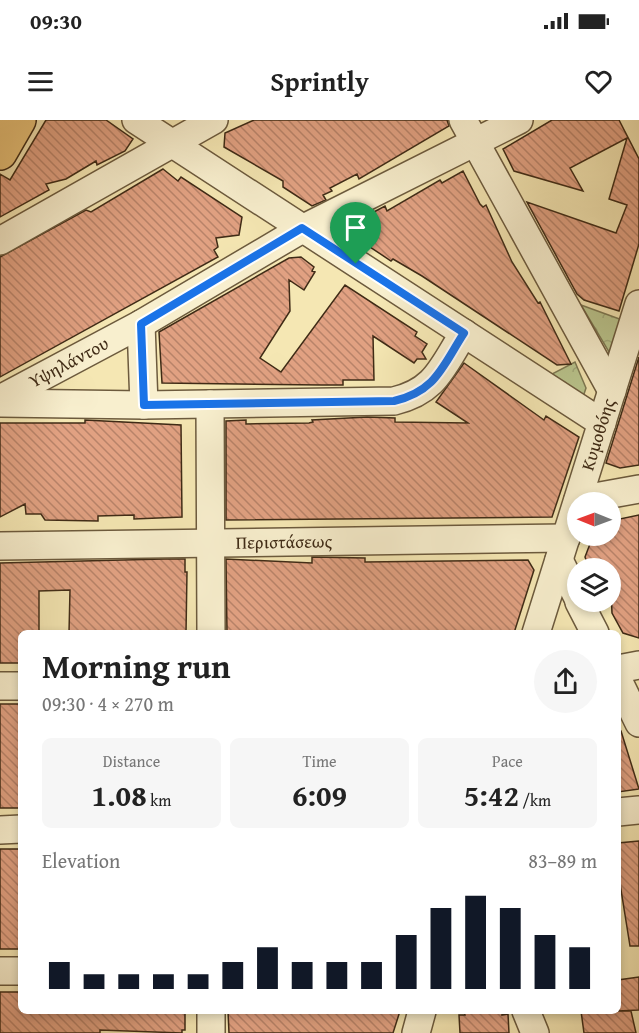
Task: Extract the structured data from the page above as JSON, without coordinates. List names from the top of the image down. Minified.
{"streets":{"street":["Υψηλάντου","Κυμοθόης","Περιστάσεως"]},"crossings":[["Κυμοθόης","Περιστάσεως"]],"north":"left","page":{"status":"09:30","header":"Sprintly","heading":["Morning run","09:30 · 4 × 270 m"],"stats":[["Distance","1.08 km"],["Time","6:09"],["Pace","5:42 /km"]],"chart":["Elevation","83–89 m"]}}
